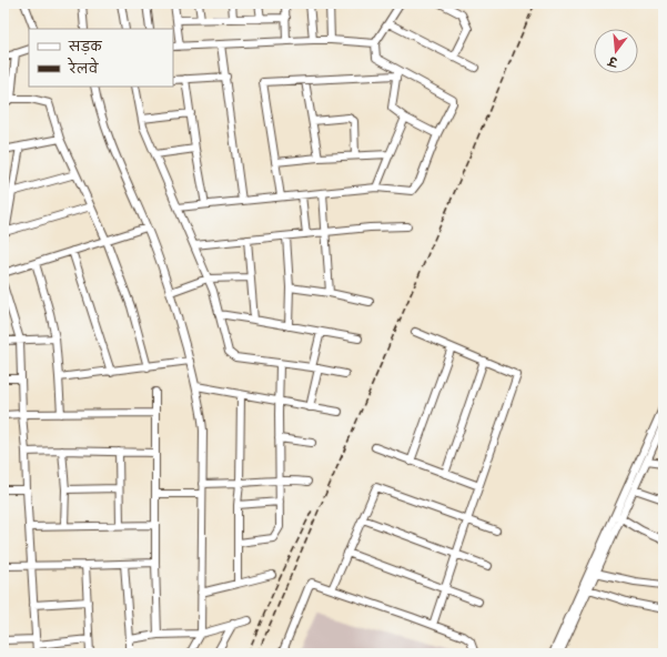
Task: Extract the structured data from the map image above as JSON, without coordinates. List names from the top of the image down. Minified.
{"legend":["सड़क","रेलवे"],"north":"bottom"}
